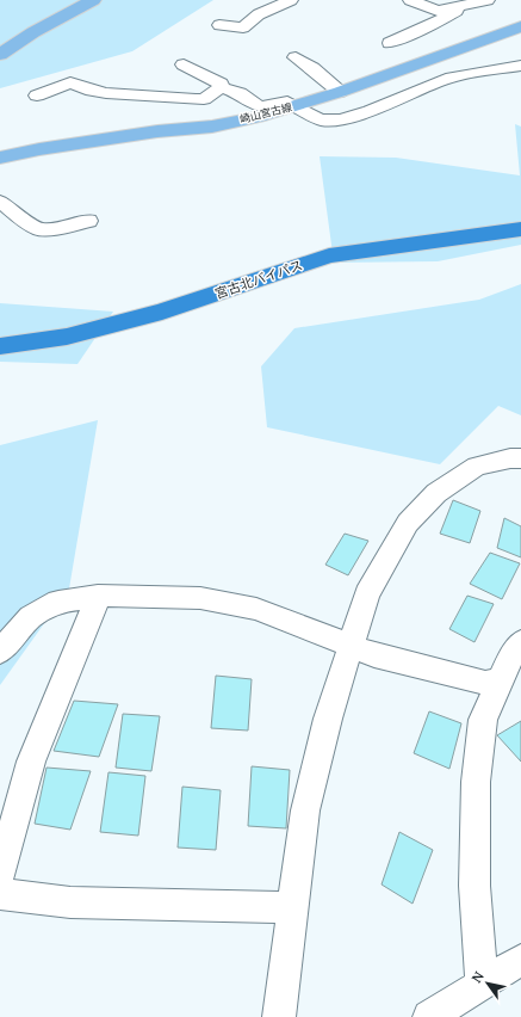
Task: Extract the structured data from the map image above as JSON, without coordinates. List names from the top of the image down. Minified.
{"streets":{"highway":["宮古北バイパス"],"main road":["崎山宮古線"]},"north":"top left"}
